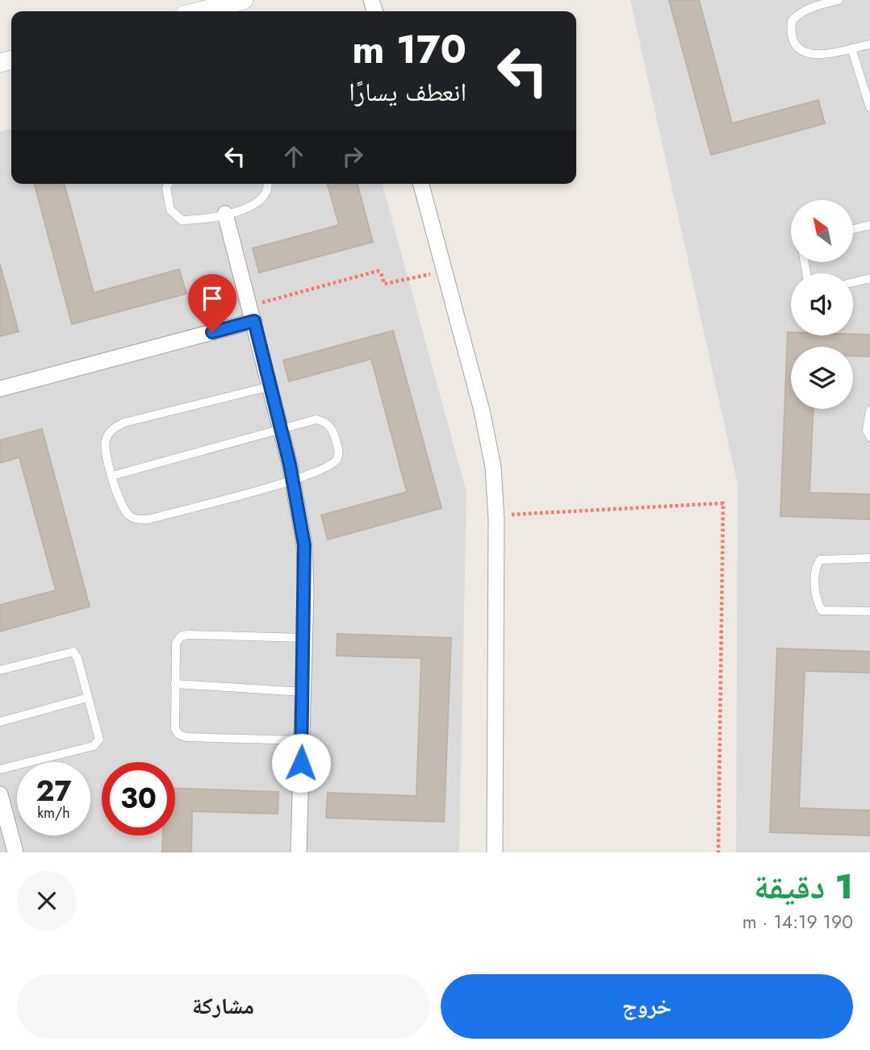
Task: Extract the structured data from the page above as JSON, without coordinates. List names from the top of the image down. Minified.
{"north":"top left","page":{"turn":["170 m","انعطف يسارًا"],"speed":"27 km/h","limit":"30","heading":["1 دقيقة","190 m · 14:19"],"buttons":["خروج","مشاركة"]}}
